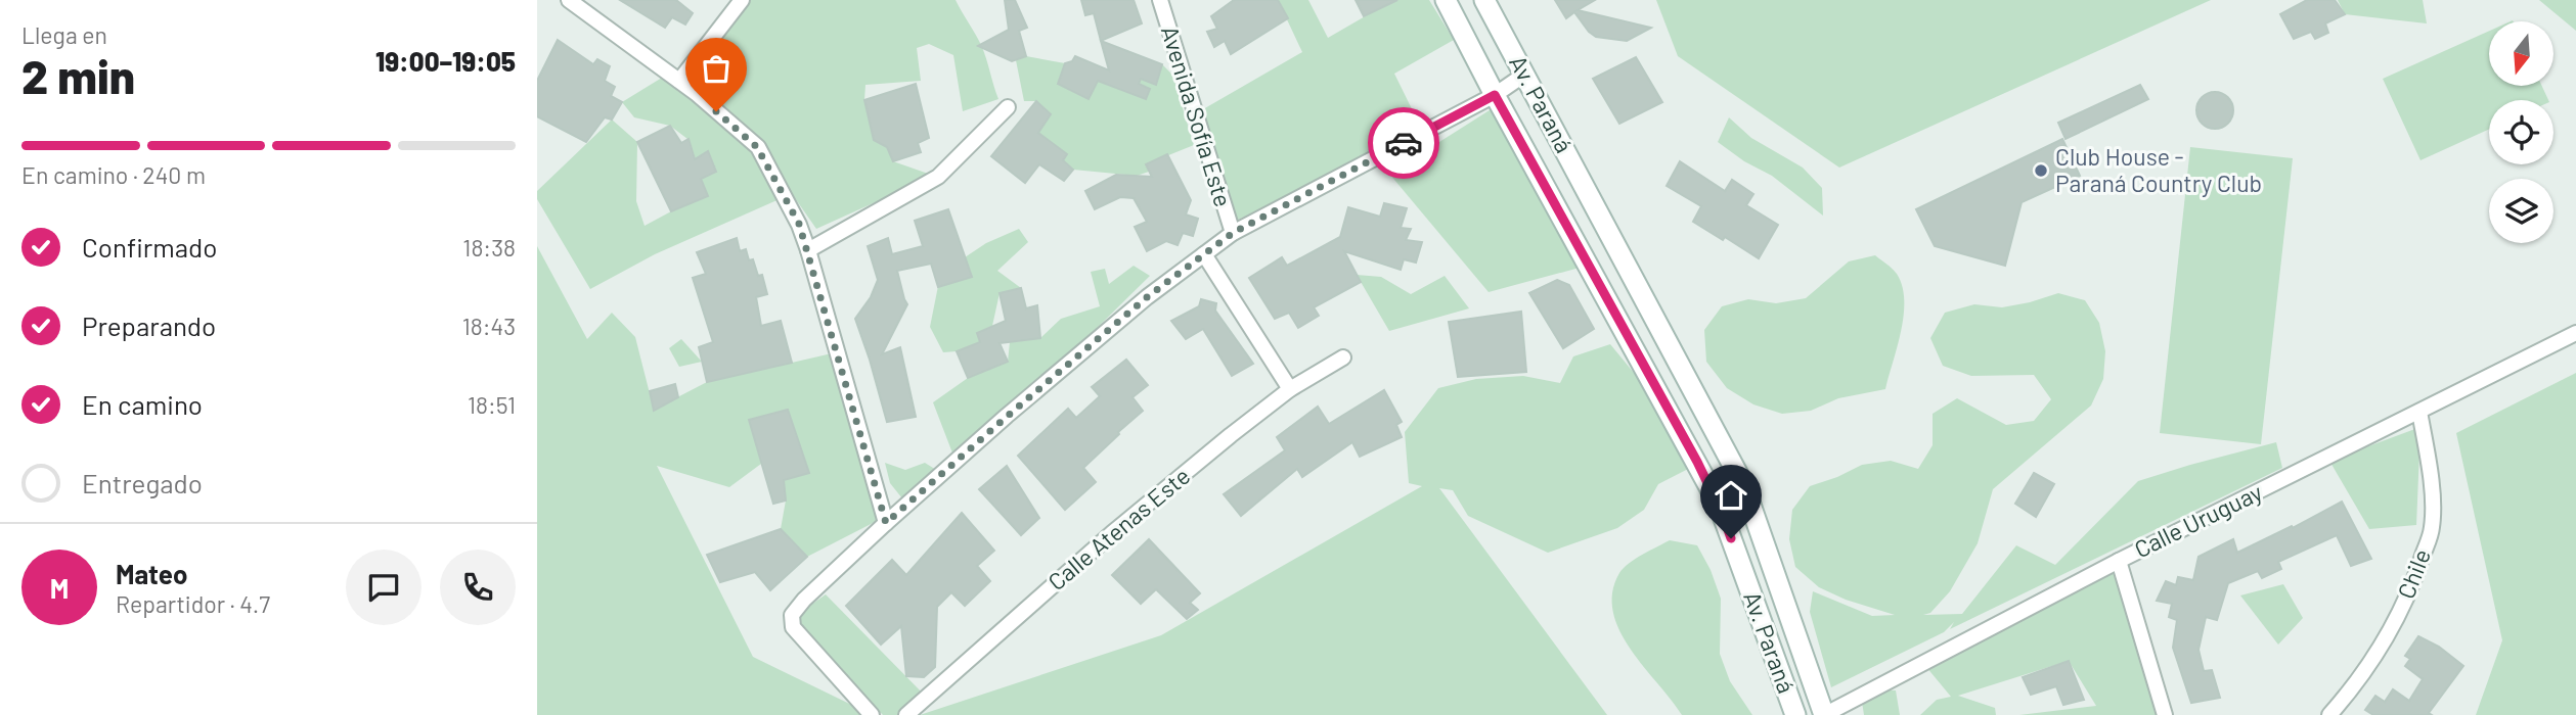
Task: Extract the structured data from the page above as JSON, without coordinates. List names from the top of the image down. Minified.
{"streets":{"street":["Av. Paraná","Avenida Sofía Este","Calle Uruguay","Calle Atenas Este","Chile"]},"crossings":[["Av. Paraná","Calle Uruguay"],["Calle Uruguay","Chile"]],"places":["Club House - Paraná Country Club"],"north":"bottom","page":{"heading":["2 min","Llega en","19:00–19:05"],"panel":["Mateo","Repartidor · 4.7"],"bar":"En camino · 240 m","list":[["Confirmado","18:38"],["Preparando","18:43"],["En camino","18:51"],"Entregado"],"round":"M"}}
